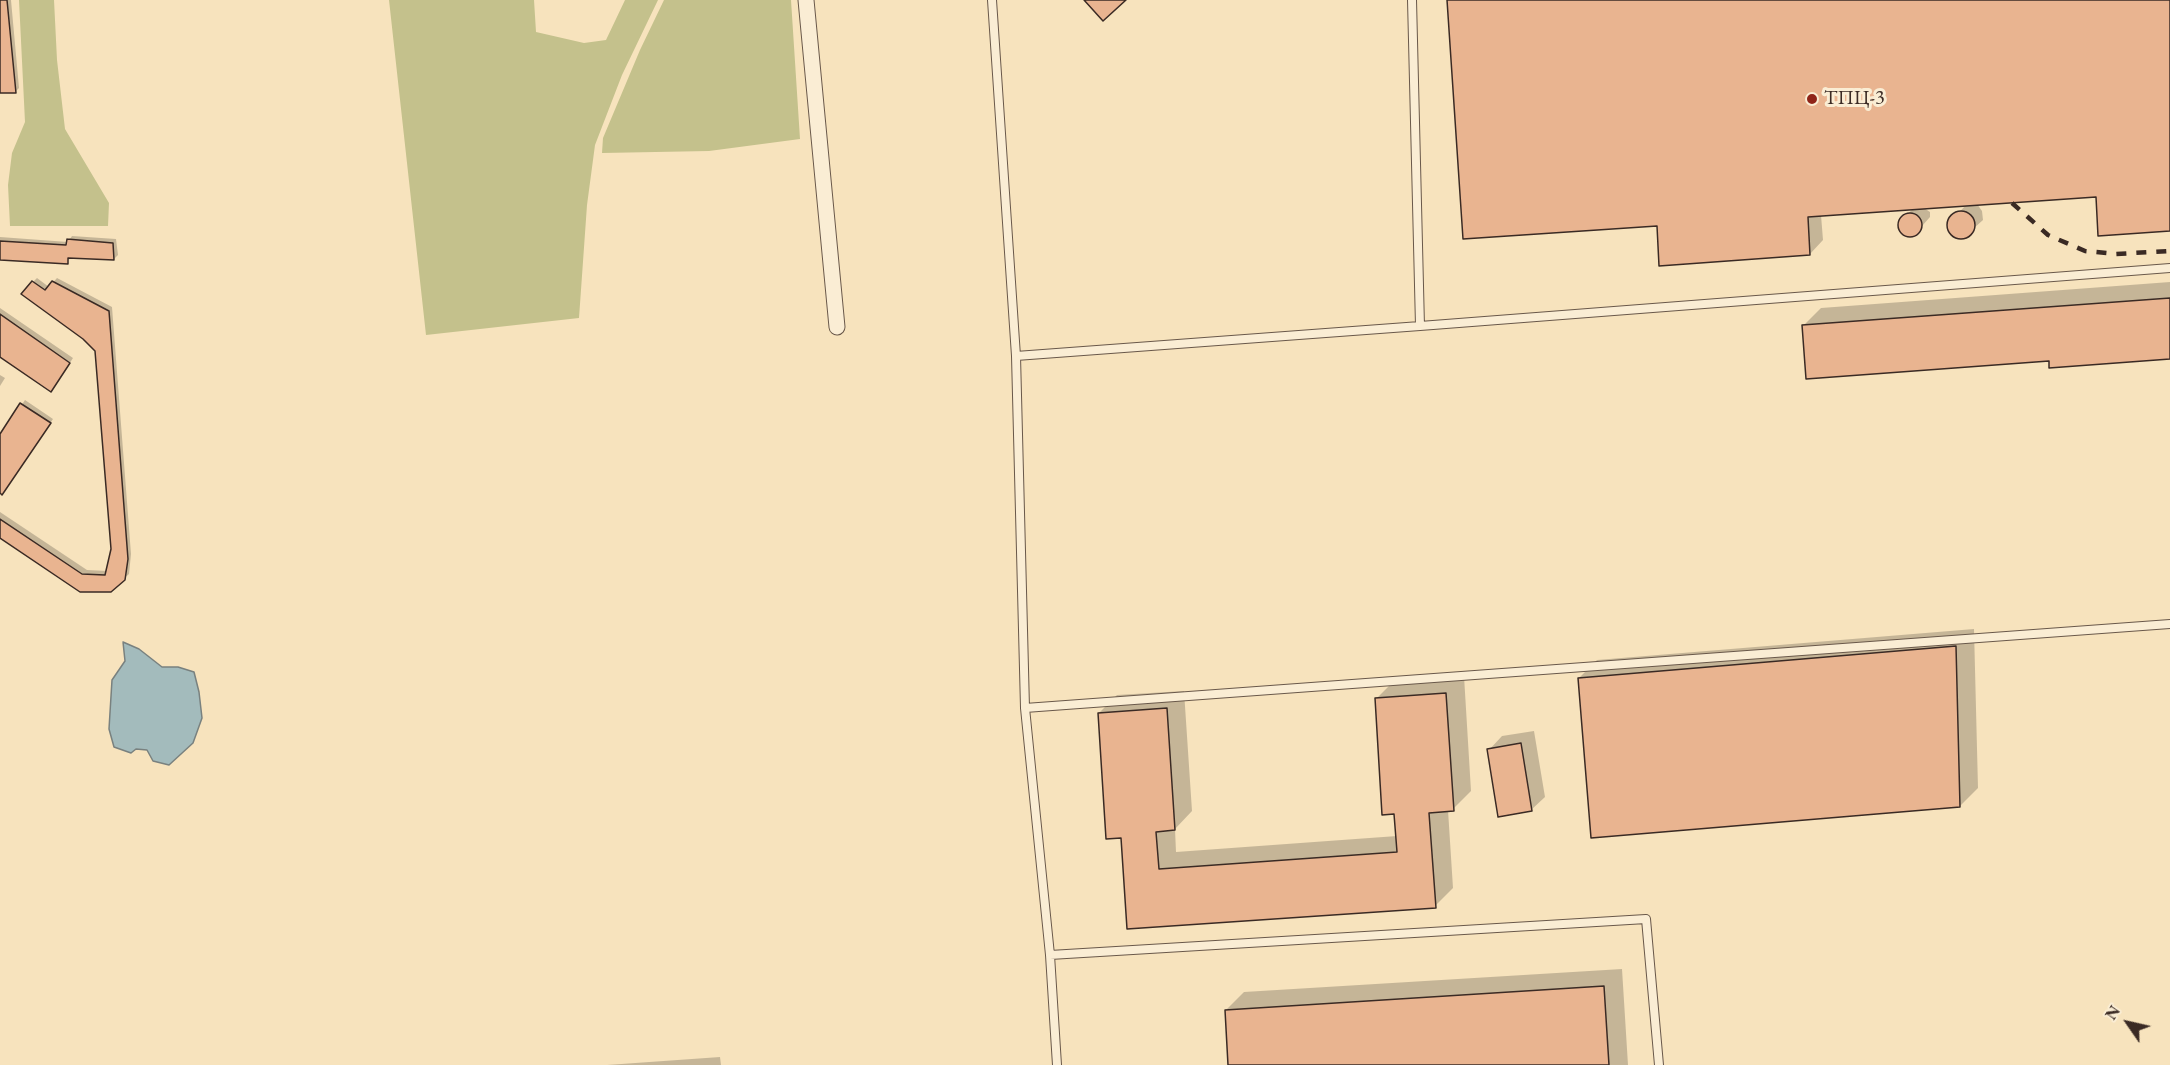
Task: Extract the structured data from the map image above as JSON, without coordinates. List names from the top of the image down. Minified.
{"places":["ТПЦ-3"],"north":"top left"}
